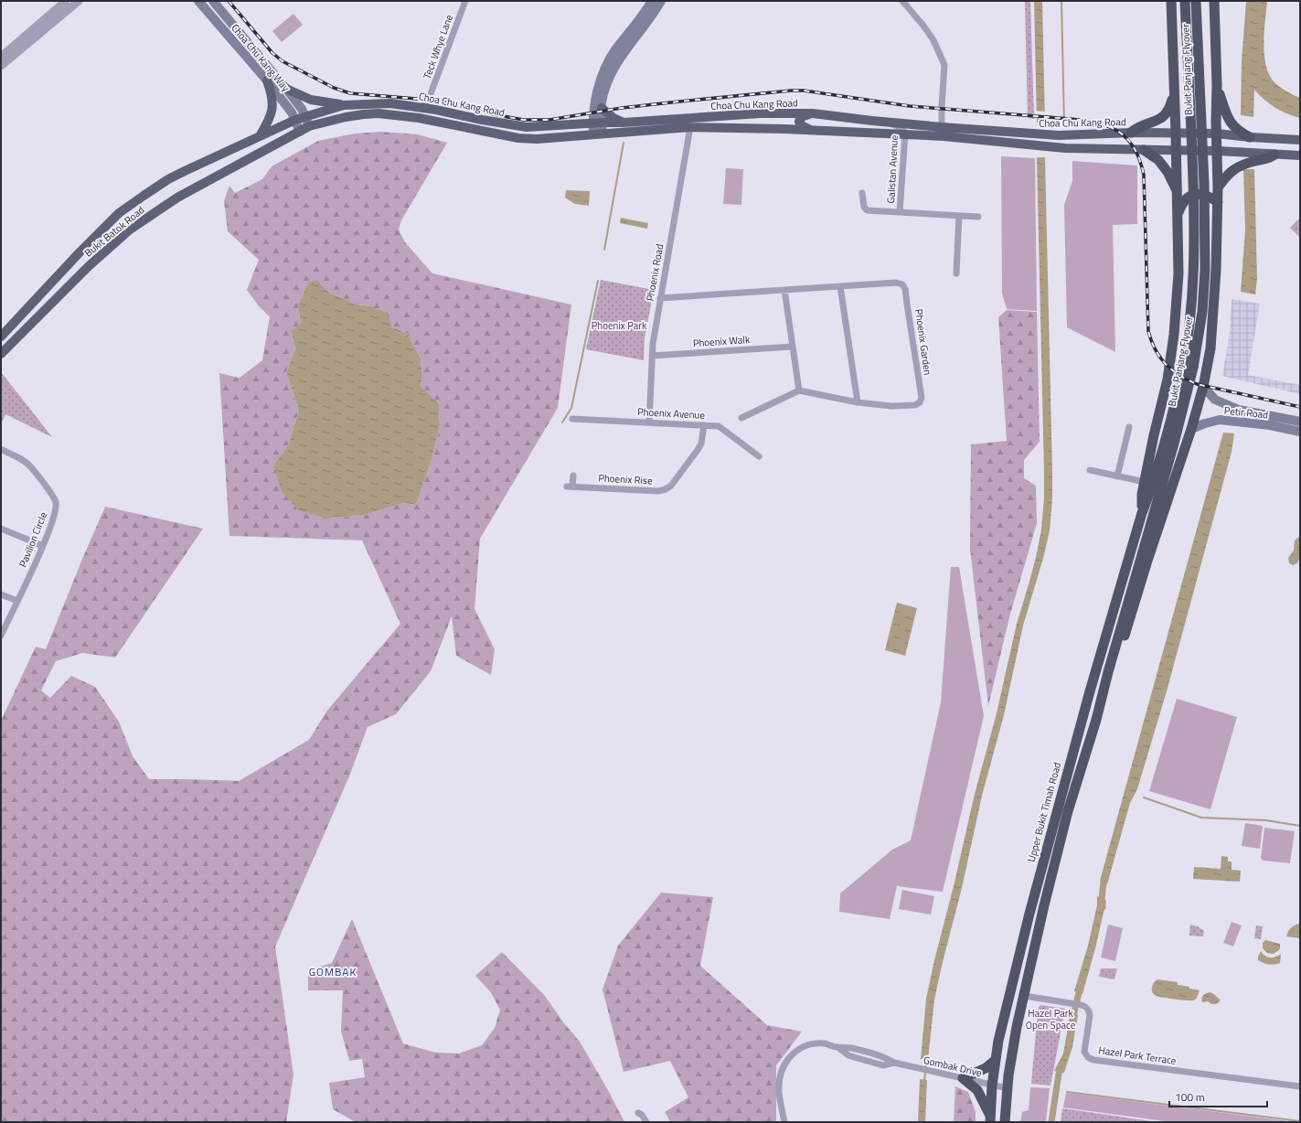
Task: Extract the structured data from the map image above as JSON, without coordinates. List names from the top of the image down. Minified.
{"streets":{"highway":["Bukit Panjang Flyover","Upper Bukit Timah Road"],"main road":["Choa Chu Kang Way","Choa Chu Kang Road","Bukit Batok Road","Petir Road"],"street":["Teck Whye Lane","Galistan Avenue","Phoenix Road","Phoenix Walk","Phoenix Garden","Phoenix Avenue","Phoenix Rise","Pavilion Circle","Hazel Park Terrace","Gombak Drive"]},"crossings":[["Teck Whye Lane","Choa Chu Kang Road"],["Choa Chu Kang Way","Choa Chu Kang Road"],["Choa Chu Kang Way","Bukit Batok Road"],["Bukit Panjang Flyover","Upper Bukit Timah Road"],["Choa Chu Kang Road","Galistan Avenue"],["Choa Chu Kang Road","Bukit Batok Road"],["Phoenix Road","Phoenix Walk"],["Phoenix Road","Phoenix Garden"],["Phoenix Road","Phoenix Avenue"],["Phoenix Avenue","Phoenix Rise"],["Upper Bukit Timah Road","Gombak Drive"]],"districts":["GOMBAK"],"parks":["Phoenix Park","Hazel Park Open Space"],"scale_bar":"100 m"}
